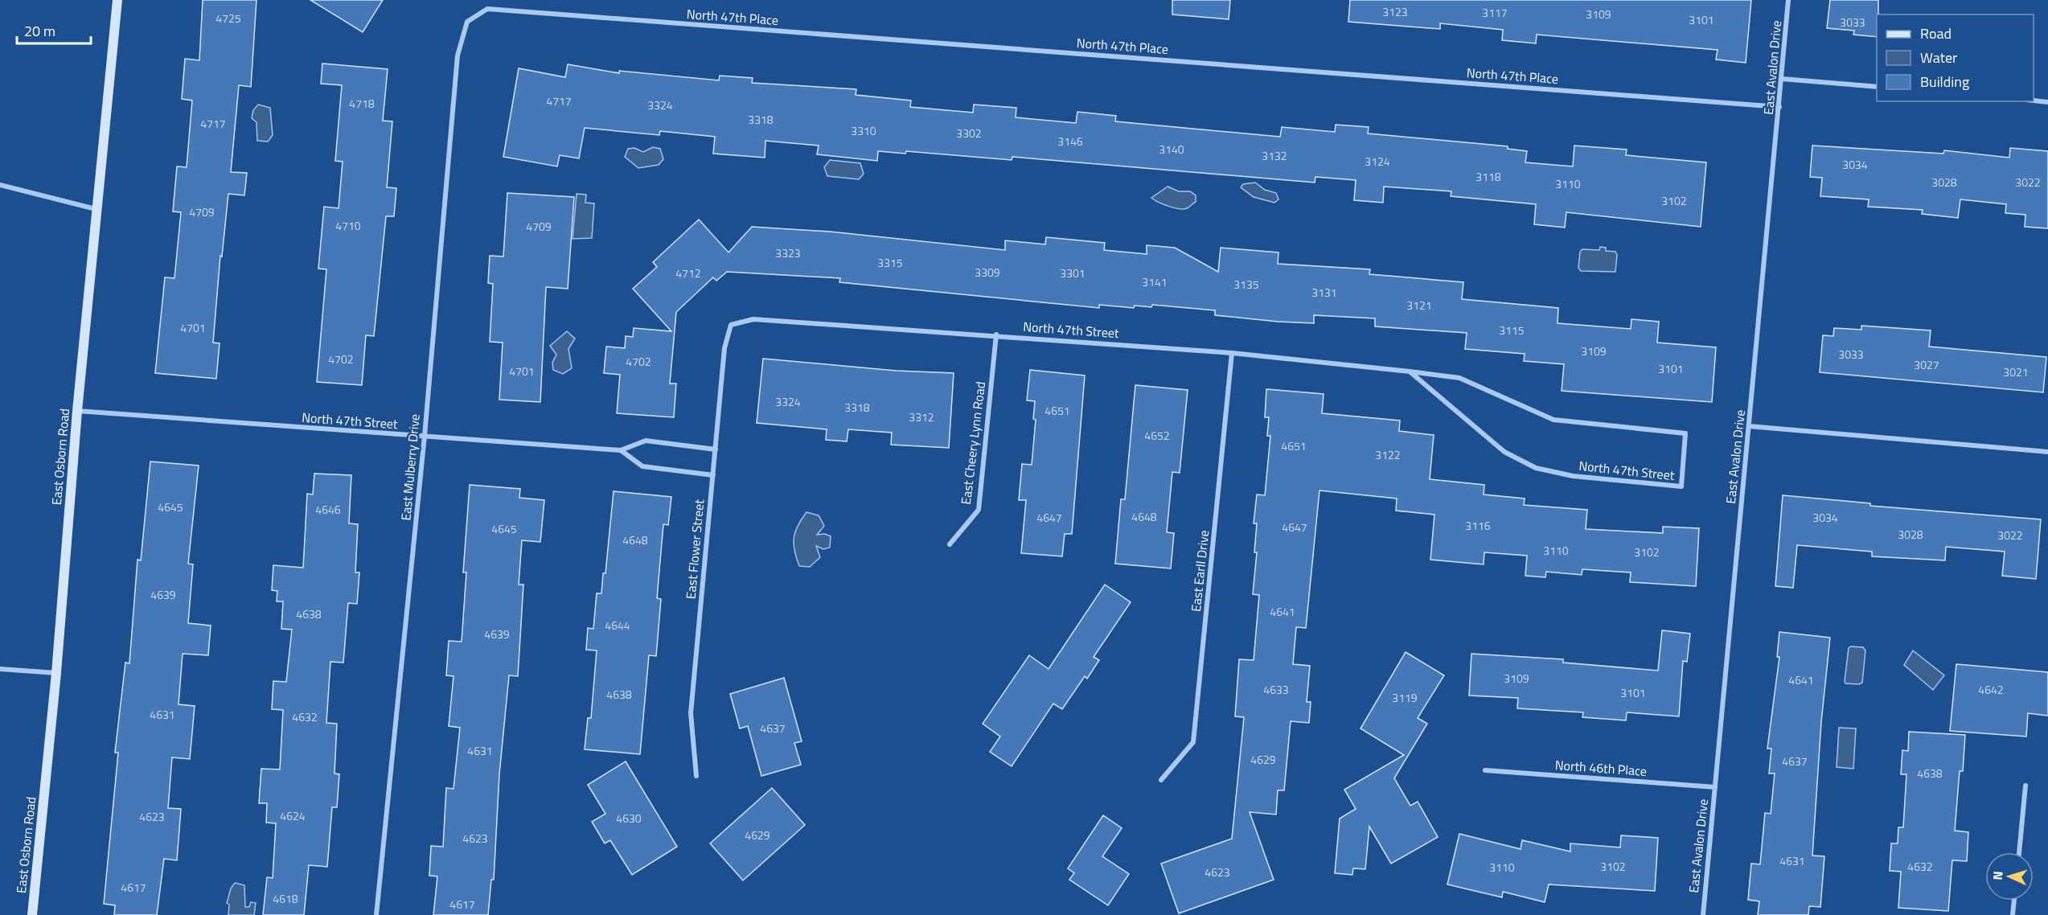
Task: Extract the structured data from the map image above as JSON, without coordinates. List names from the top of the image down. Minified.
{"streets":{"street":["North 47th Place","East Avalon Drive","North 47th Street","East Cheery Lynn Road","East Osborn Road","East Mulberry Drive","East Flower Street","East Earll Drive","North 46th Place"]},"crossings":[["North 47th Place","East Avalon Drive"],["North 47th Place","East Mulberry Drive"],["East Avalon Drive","North 46th Place"],["North 47th Street","East Cheery Lynn Road"],["North 47th Street","East Osborn Road"],["North 47th Street","East Mulberry Drive"],["North 47th Street","East Flower Street"],["North 47th Street","East Earll Drive"]],"house_numbers":["3123","3117","3109","4725","3101","3033","4717","4718","3324","3318","4717","3310","3302","3146","3140","3132","3124","3034","3118","3028","3022","3110","3102","4709","4710","4709","3323","3315","3309","4712","3301","3141","3135","3131","3121","4701","3115","3109","3033","4702","4702","3027","3101","4701","3021","3324","3318","4651","3312","4652","4651","3122","4645","4646","4648","4647","3034","3116","4647","4645","3028","3022","4648","3110","3102","4639","4641","4638","4644","4639","3109","4641","4633","4642","3101","4638","3119","4631","4632","4637","4631","4629","4637","4638","4624","4623","4630","4629","4623","4631","3102","4632","3110","4623","4617","4618","4617"],"legend":["Road","Water","Building"],"scale_bar":"20 m","north":"left"}
